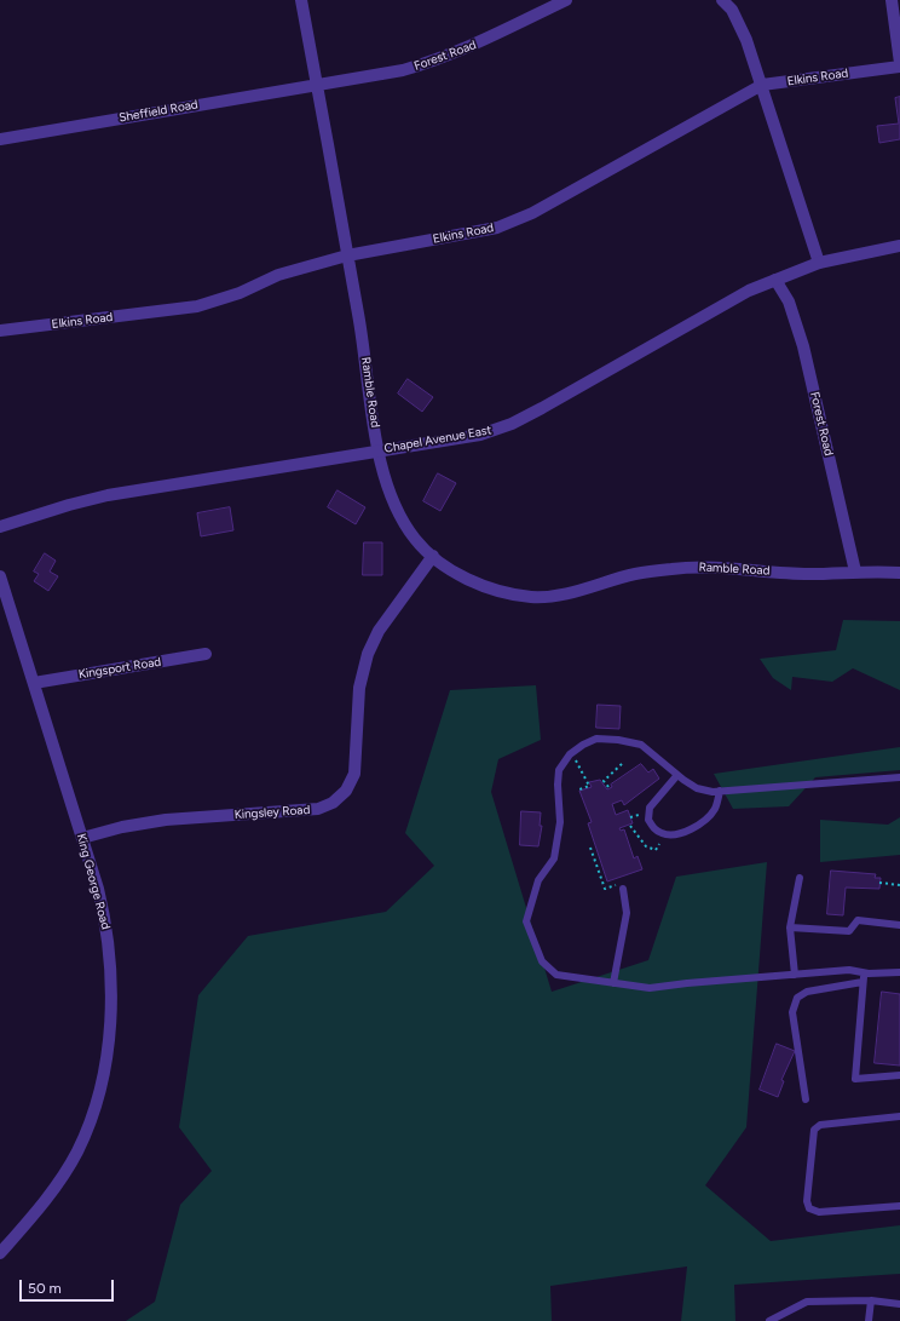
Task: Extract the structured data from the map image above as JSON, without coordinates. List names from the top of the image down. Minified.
{"streets":{"street":["Forest Road","Elkins Road","Sheffield Road","Ramble Road","Chapel Avenue East","Kingsport Road","Kingsley Road","King George Road"]},"crossings":[["Forest Road","Sheffield Road"],["Forest Road","Ramble Road"],["Forest Road","Chapel Avenue East"],["Elkins Road","Ramble Road"],["Sheffield Road","Ramble Road"],["Ramble Road","Chapel Avenue East"],["Ramble Road","Kingsley Road"],["Kingsport Road","King George Road"],["Kingsley Road","King George Road"]],"scale_bar":"50 m"}
